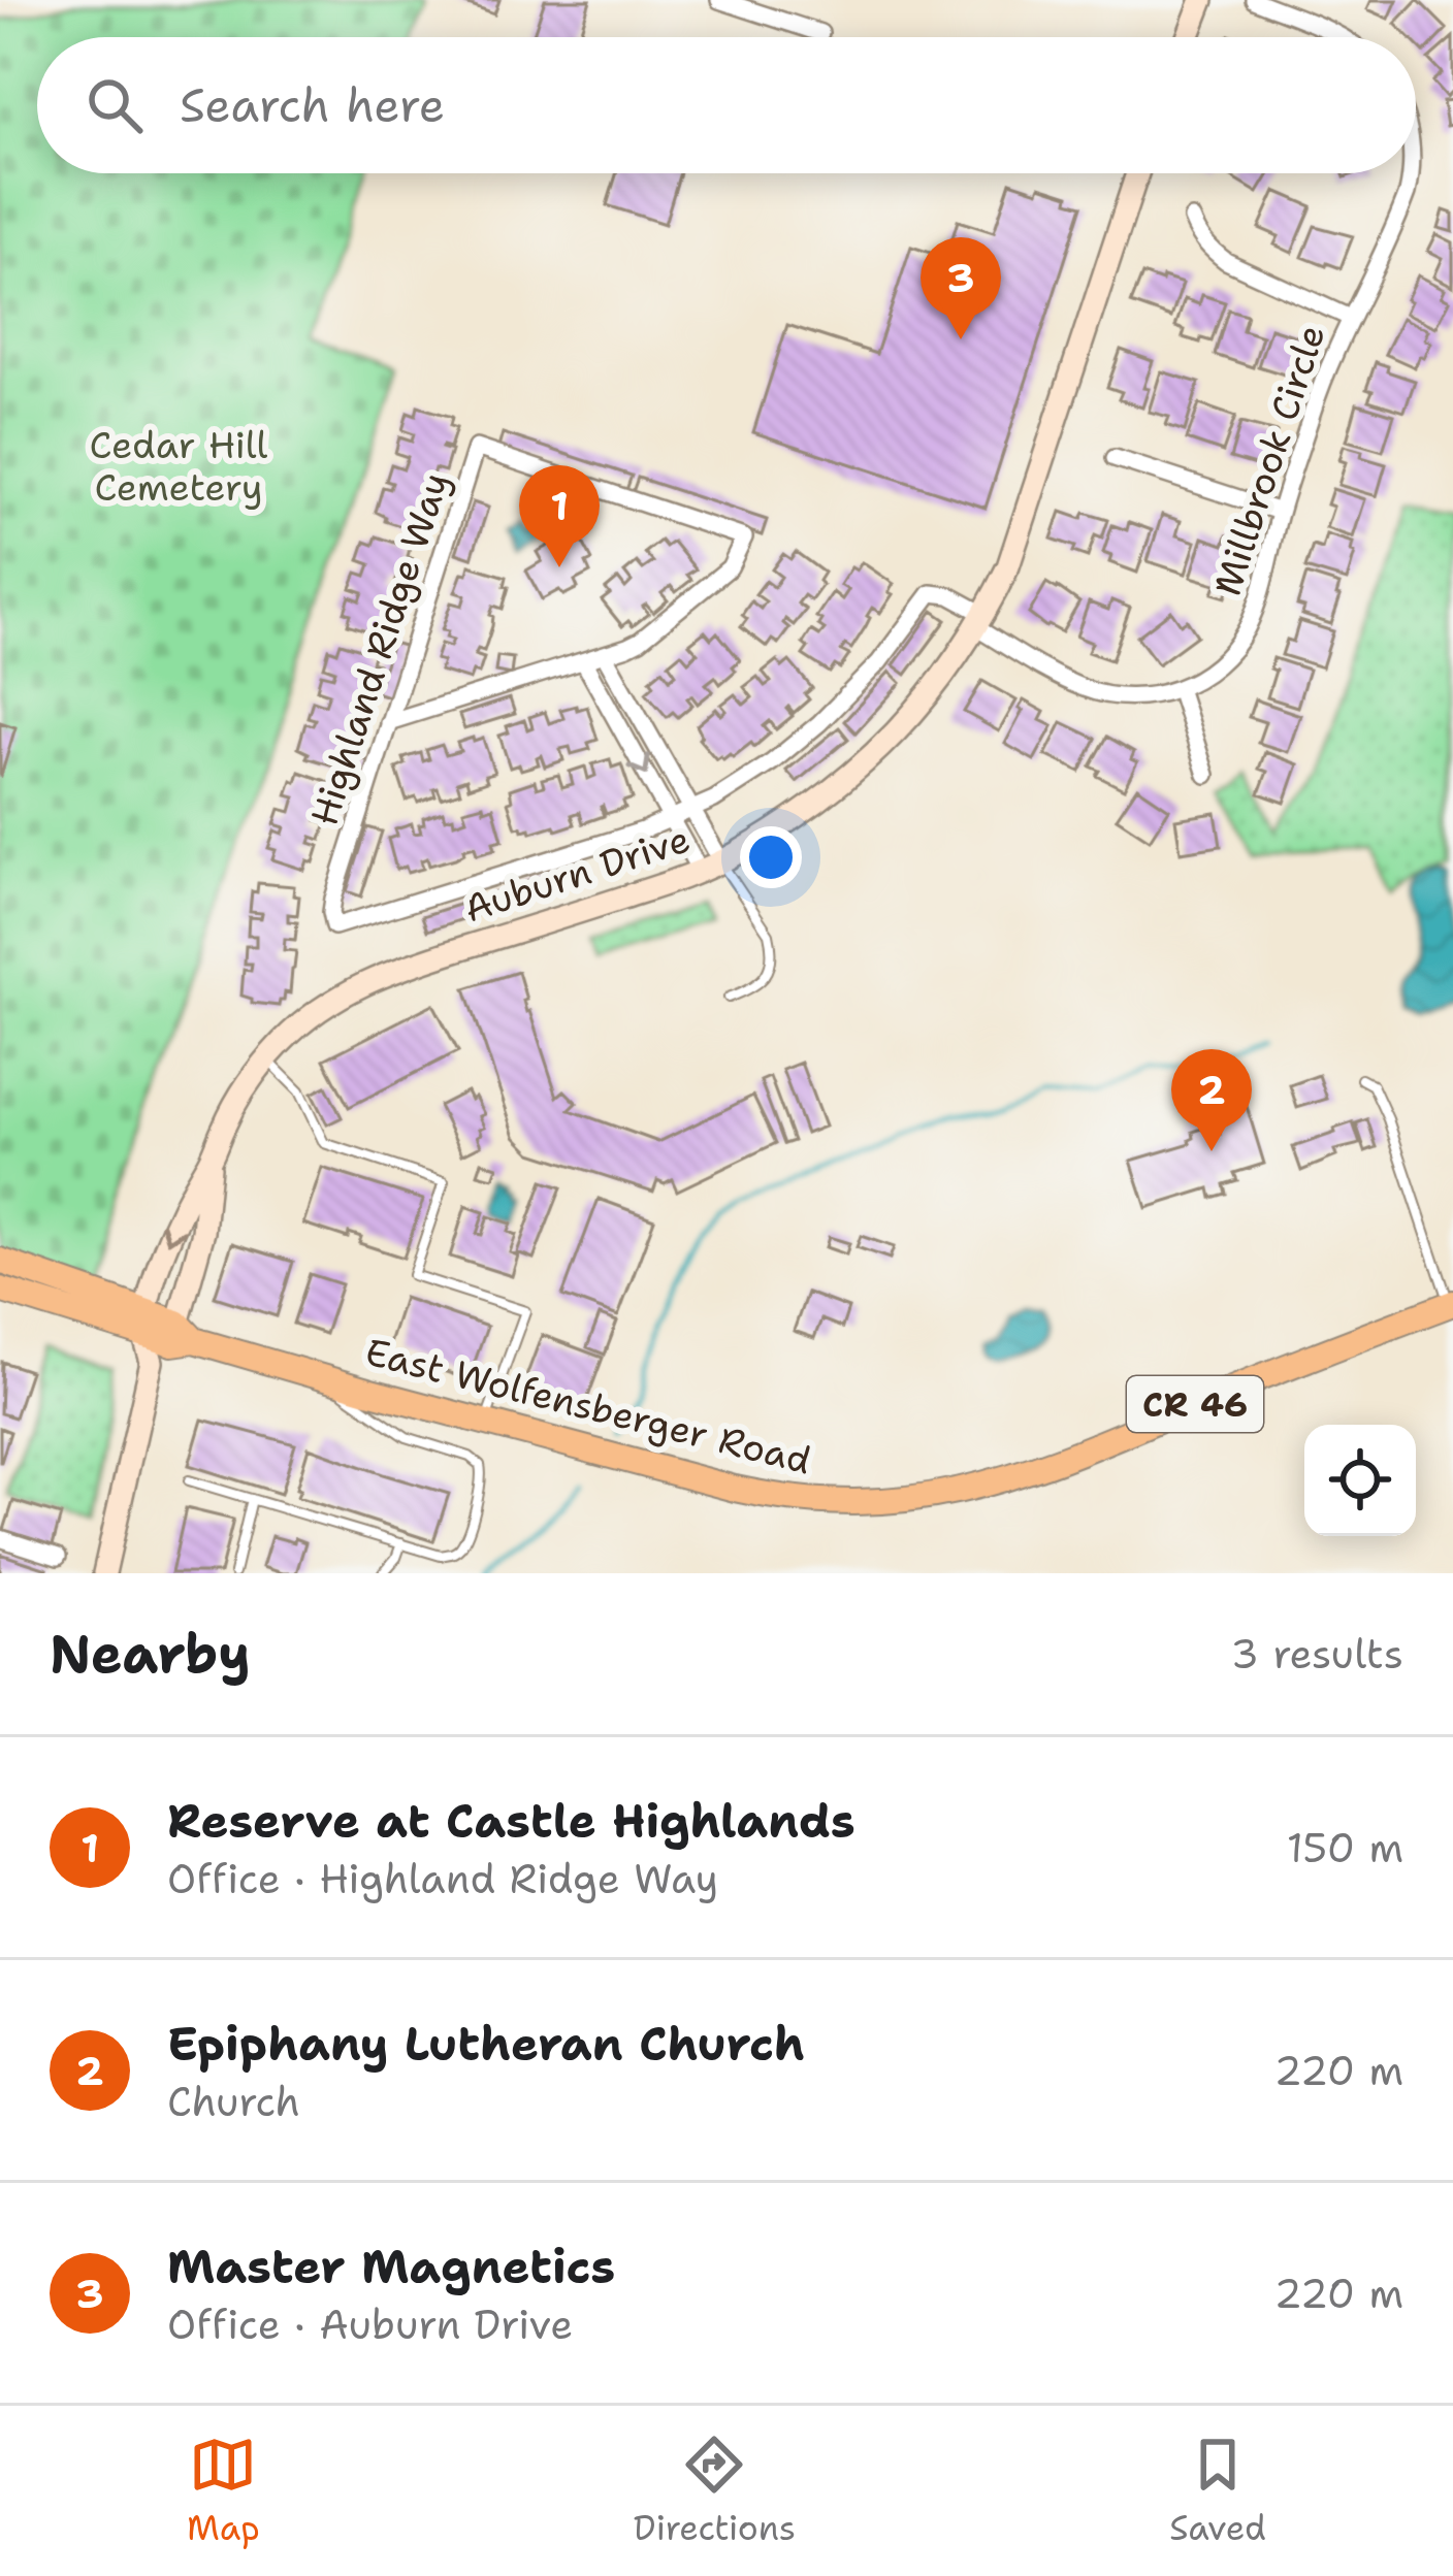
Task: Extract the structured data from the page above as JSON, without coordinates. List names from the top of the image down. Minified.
{"streets":{"main road":["CR 46","East Wolfensberger Road"],"street":["Millbrook Circle","Highland Ridge Way","Auburn Drive"]},"crossings":[["Millbrook Circle","Auburn Drive"],["Auburn Drive","East Wolfensberger Road"]],"parks":["Cedar Hill Cemetery"],"page":{"search":"Search here","pins":["3","1","2"],"heading":["Nearby","3 results"],"list":[{"mark":"1","name":"Reserve at Castle Highlands","note":"Office · Highland Ridge Way","value":"150 m"},{"mark":"2","name":"Epiphany Lutheran Church","note":"Church","value":"220 m"},{"mark":"3","name":"Master Magnetics","note":"Office · Auburn Drive","value":"220 m"}],"nav":["Map","Directions","Saved"]}}
